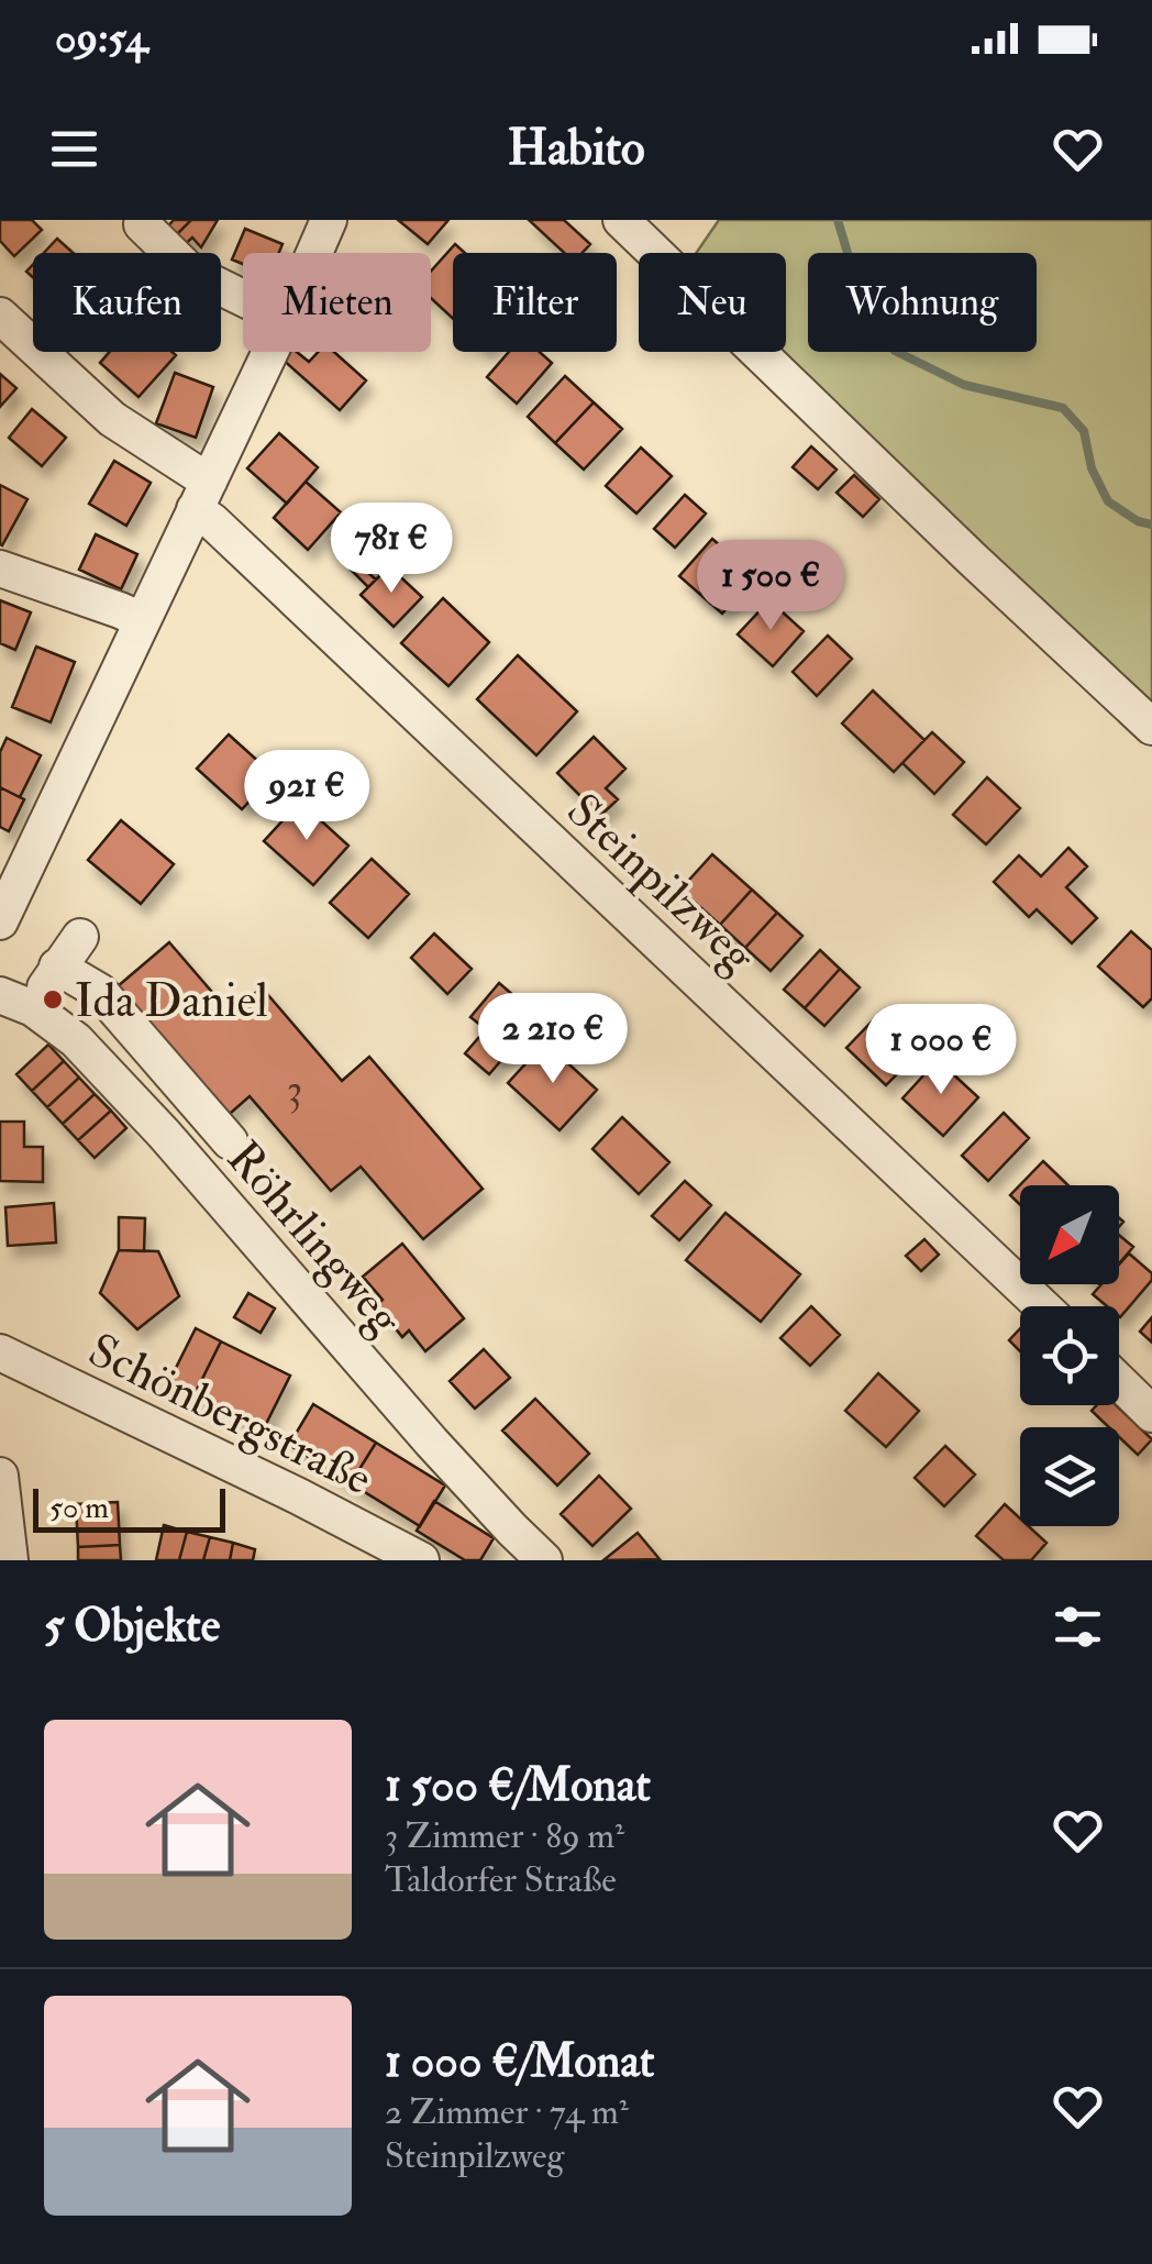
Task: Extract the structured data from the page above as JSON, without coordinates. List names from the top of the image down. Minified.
{"streets":{"street":["Steinpilzweg","Röhrlingweg","Schönbergstraße"]},"places":["Ida Daniel"],"house_numbers":["3"],"scale_bar":"50 m","north":"bottom left","page":{"status":"09:54","header":"Habito","chip":["Kaufen","Mieten","Filter","Neu","Wohnung"],"price":["781 €","1 500 €","921 €","2 210 €","1 000 €"],"scale":"50 m","heading":"5 Objekte","list":[{"name":"1 500 €/Monat","note":"3 Zimmer · 89 m² · Taldorfer Straße"},{"name":"1 000 €/Monat","note":"2 Zimmer · 74 m² · Steinpilzweg"}]}}
